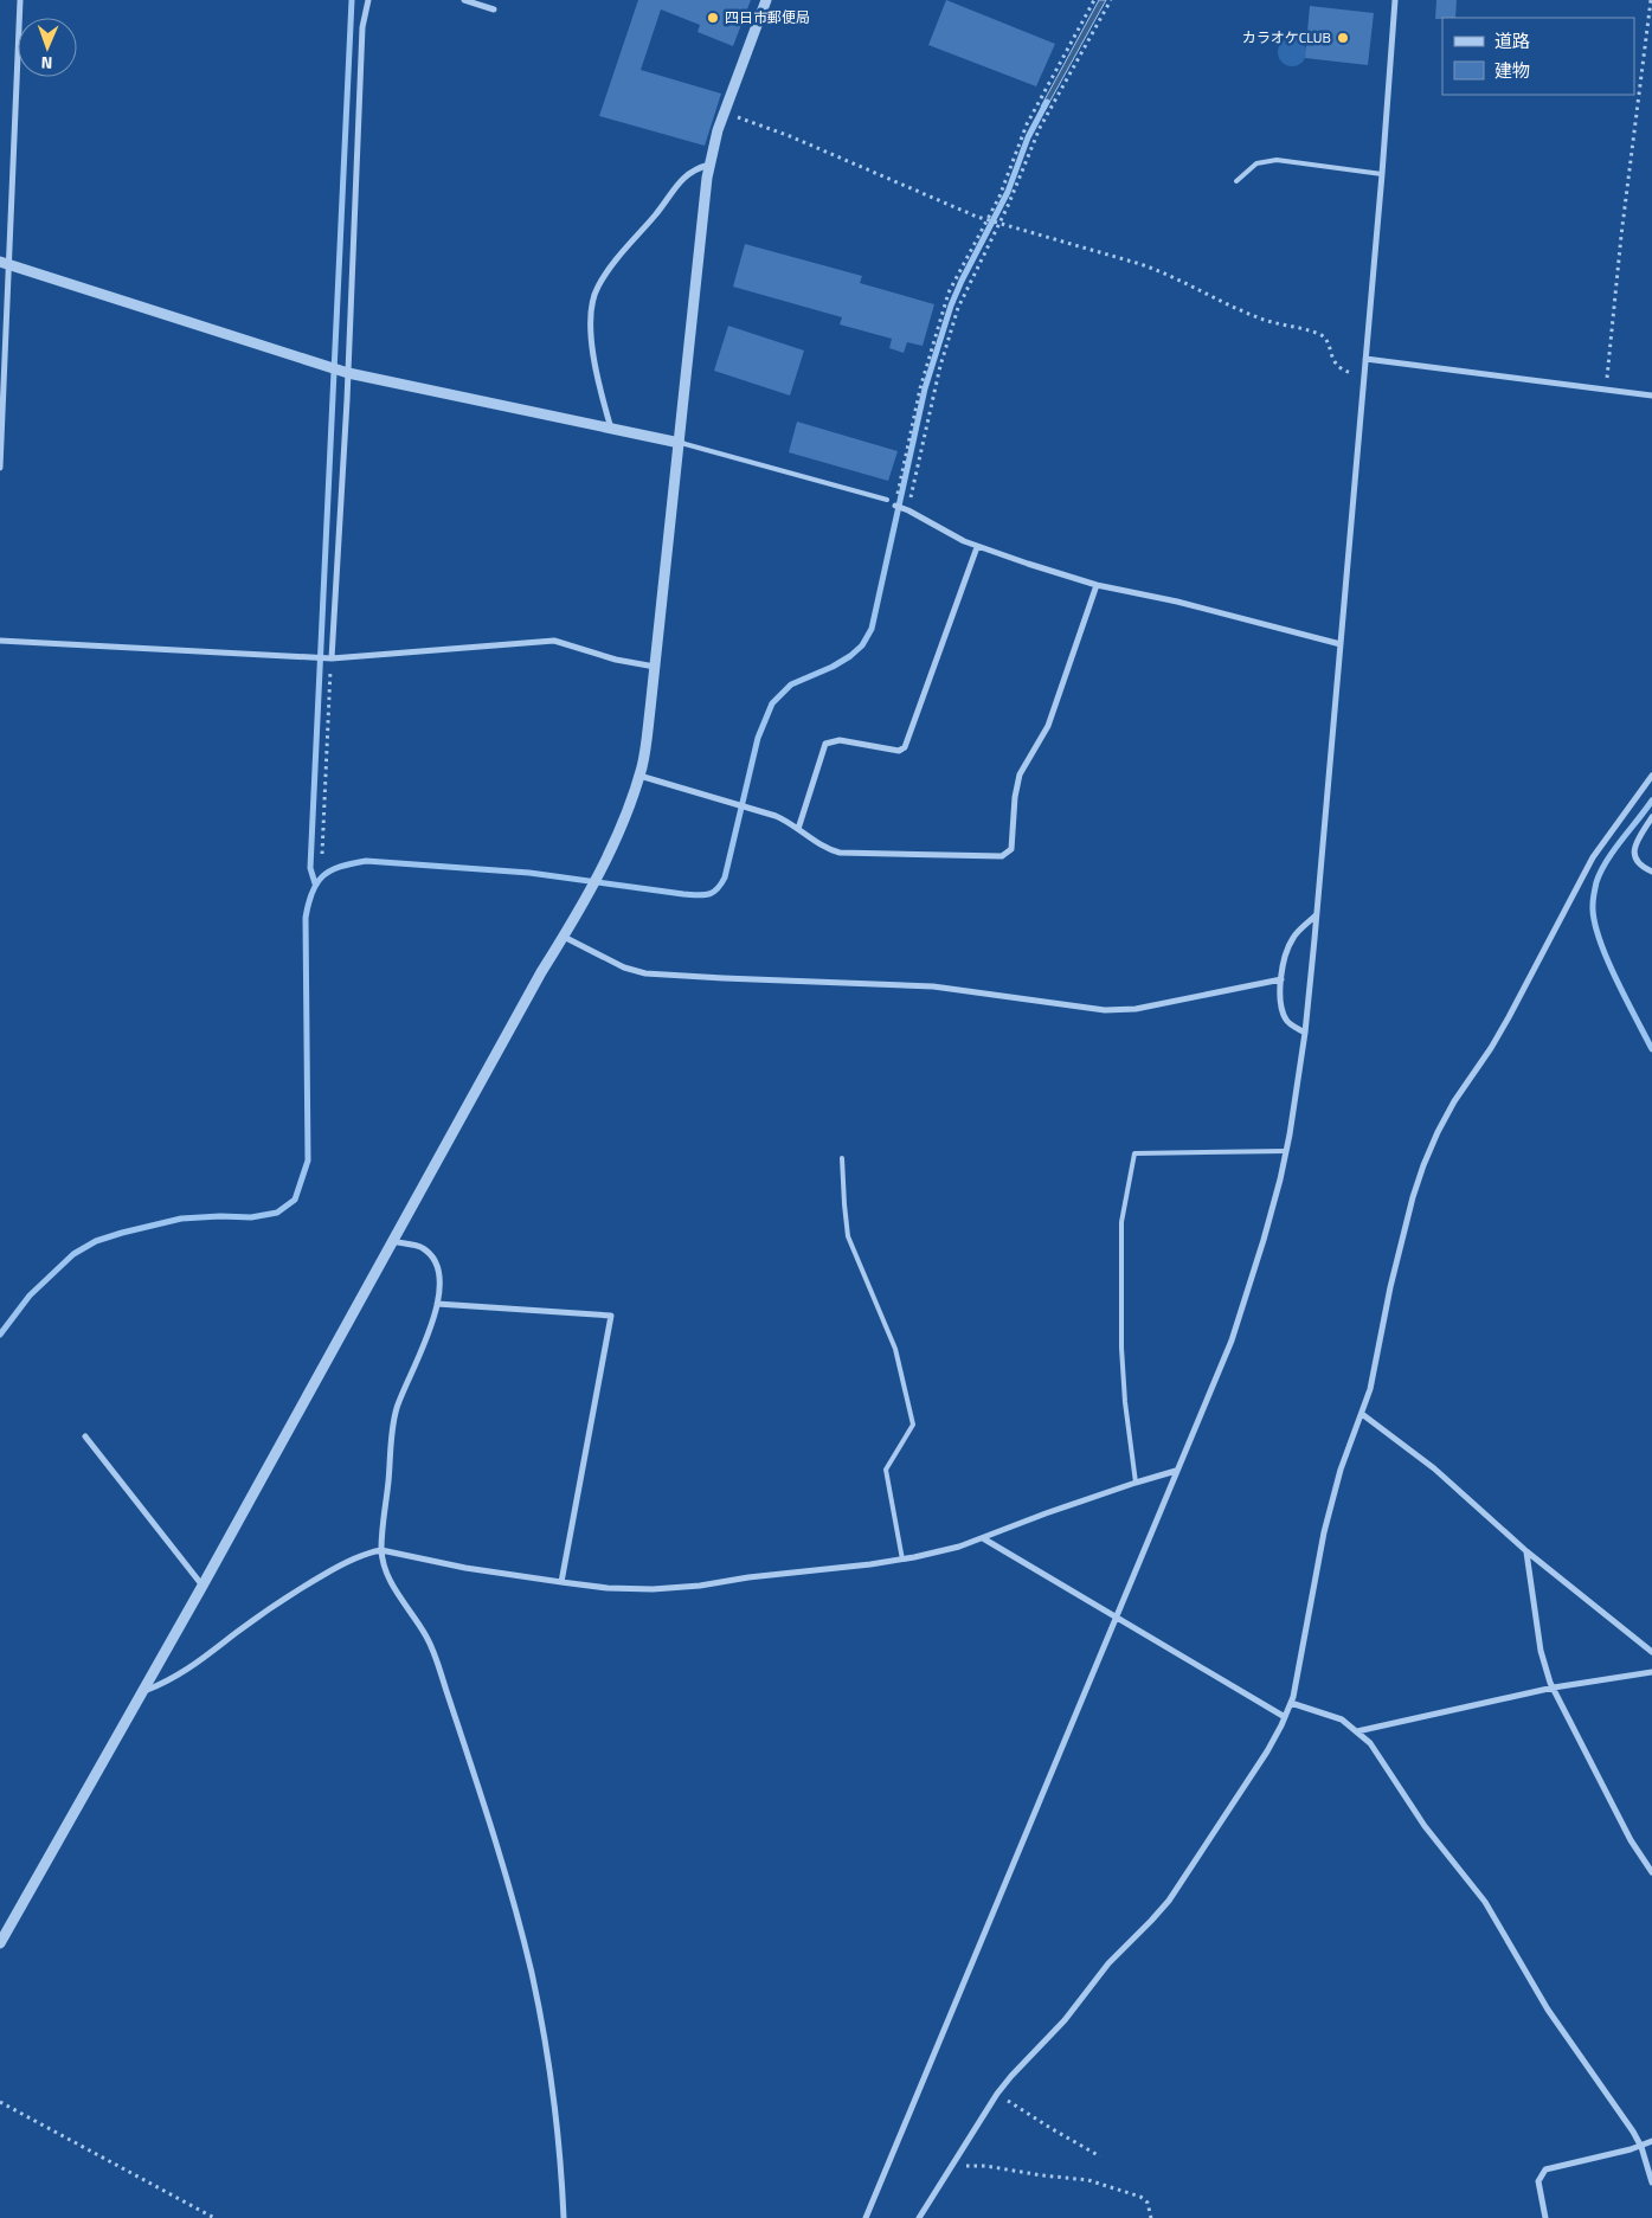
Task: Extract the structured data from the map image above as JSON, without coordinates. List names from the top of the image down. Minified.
{"places":["四日市郵便局","カラオケCLUB"],"legend":["道路","建物"],"north":"bottom"}
